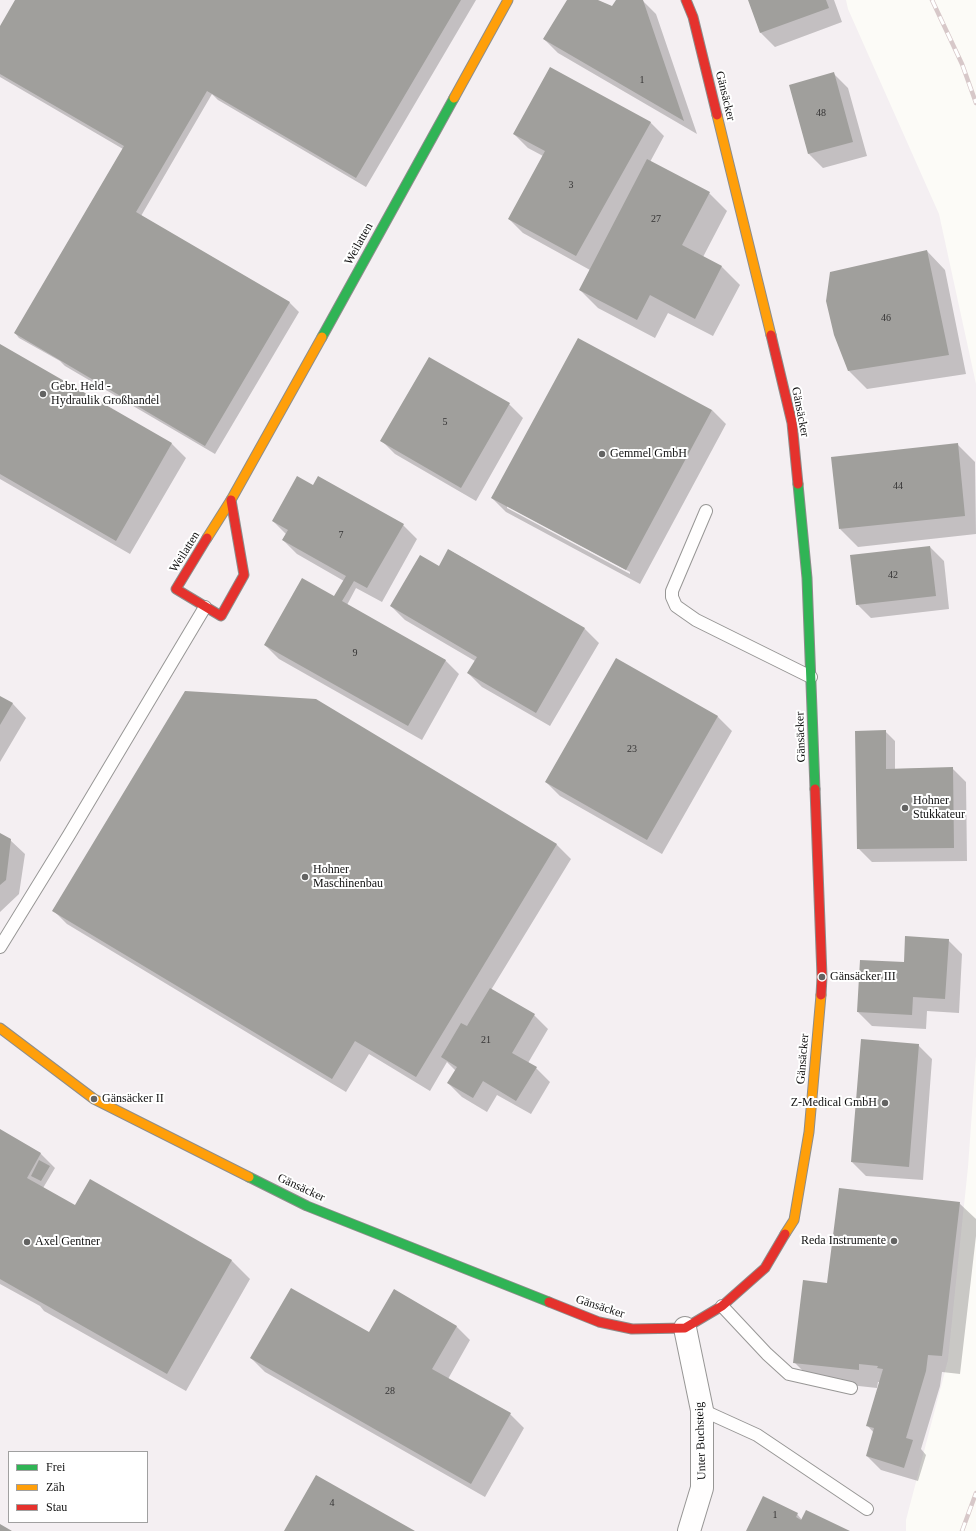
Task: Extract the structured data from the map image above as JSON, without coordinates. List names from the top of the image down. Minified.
{"streets":{"street":["Gänsäcker","Weilatten","Unter Buchsteig"]},"crossings":[["Gänsäcker","Unter Buchsteig"]],"places":["Gebr. Held - Hydraulik Großhandel","Gemmel GmbH","Hohner Stukkateur","Hohner Maschinenbau","Gänsäcker III","Gänsäcker II","Z-Medical GmbH","Reda Instrumente","Axel Gentner"],"house_numbers":["1","48","3","27","46","5","44","7","42","9","23","21","28","4","1"],"legend":["Frei","Zäh","Stau"]}
